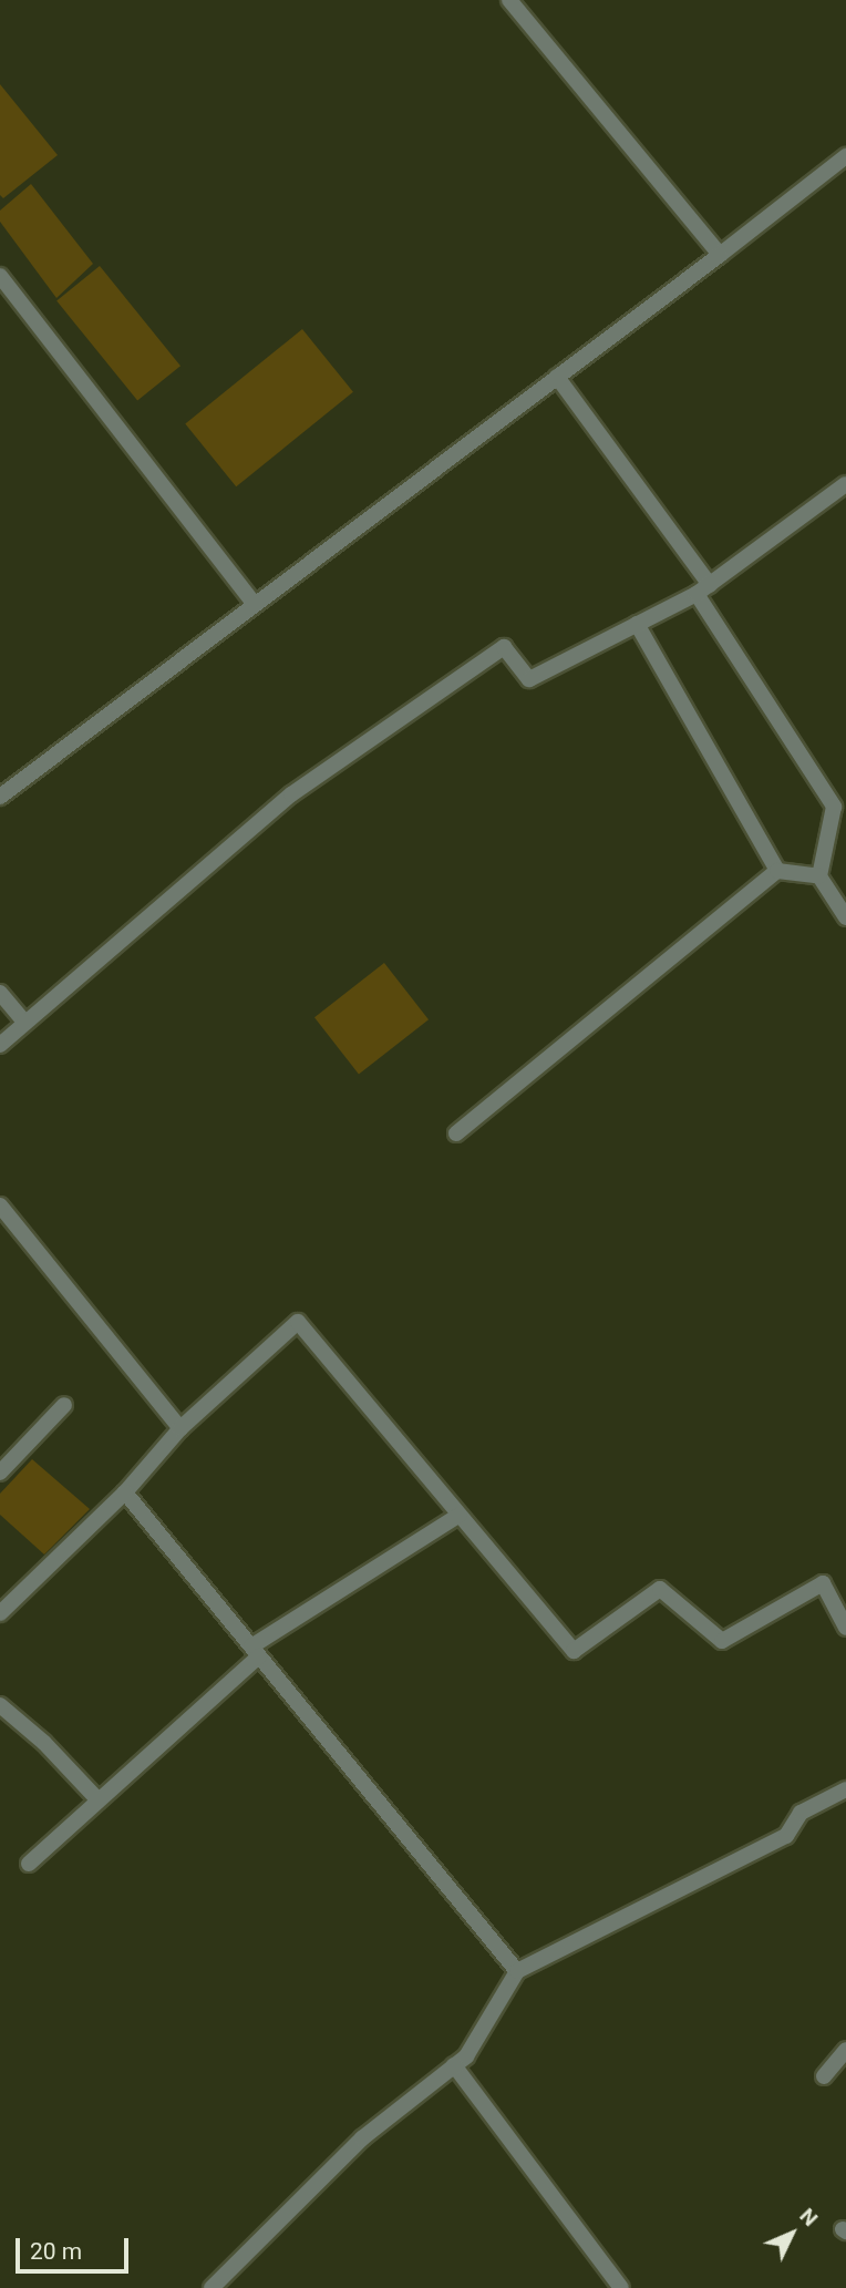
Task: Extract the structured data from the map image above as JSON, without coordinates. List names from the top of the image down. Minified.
{"scale_bar":"20 m","north":"top right"}
